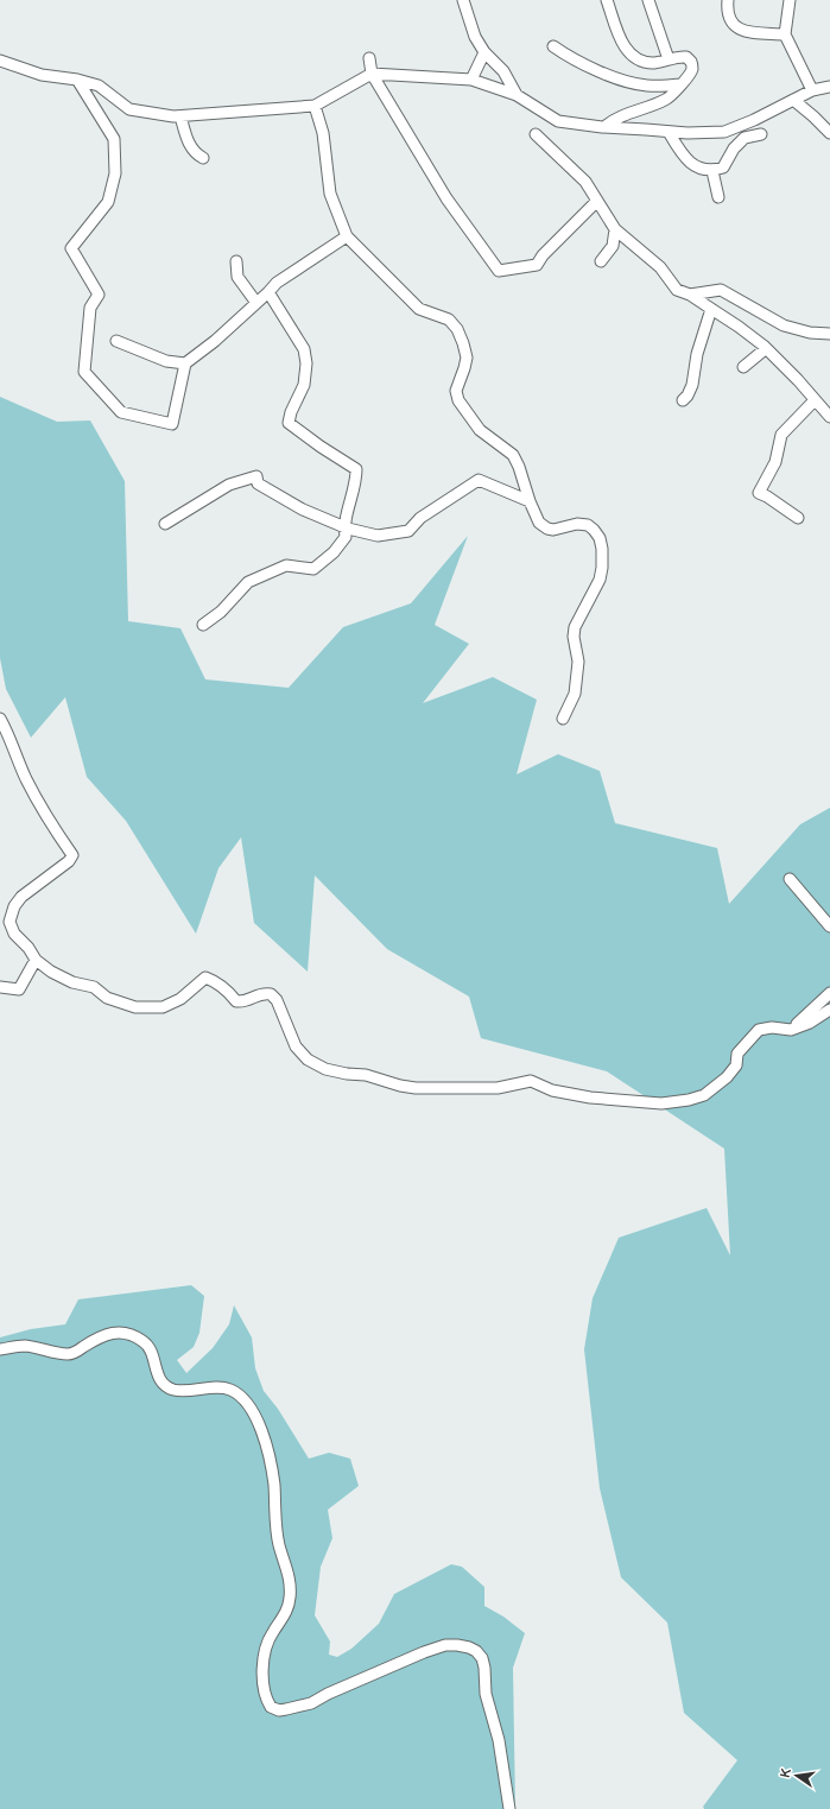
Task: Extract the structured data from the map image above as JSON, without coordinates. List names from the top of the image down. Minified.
{"north":"left"}
